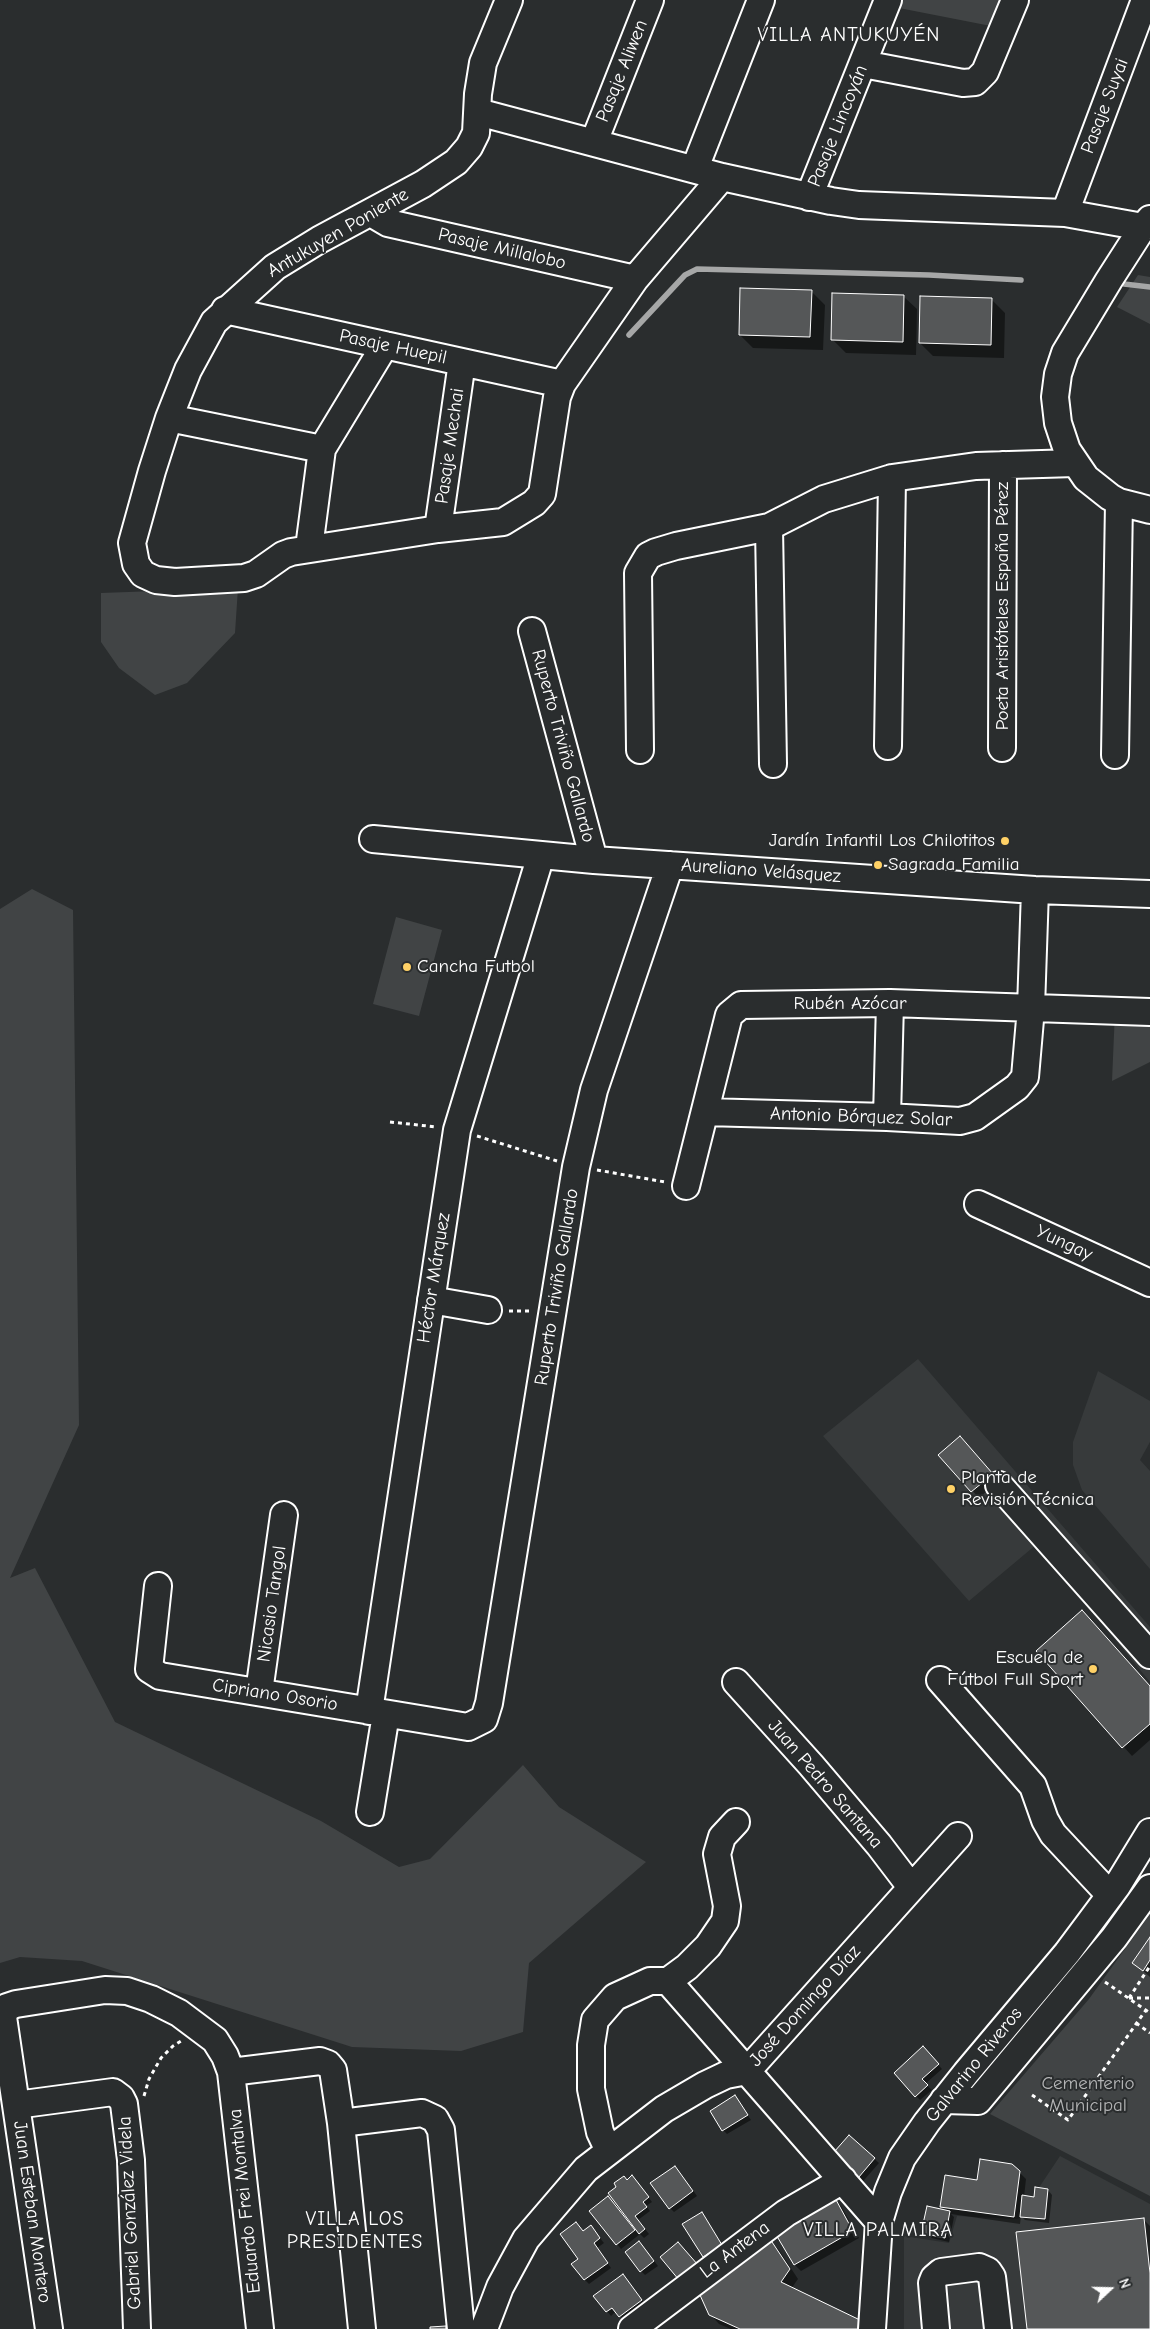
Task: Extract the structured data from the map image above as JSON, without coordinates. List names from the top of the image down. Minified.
{"streets":{"street":["Pasaje Aliwen","Pasaje Suyai","Pasaje Lincoyán","Antukuyen Poniente","Pasaje Millalobo","Pasaje Huepil","Pasaje Mechai","Poeta Aristóteles España Pérez","Ruperto Triviño Gallardo","Aureliano Velásquez","Rubén Azócar","Antonio Bórquez Solar","Yungay","Héctor Márquez","Nicasio Tangol","Cipriano Osorio","Juan Pedro Santana","José Domingo Díaz","Galvarino Riveros","Eduardo Frei Montalva","Juan Esteban Montero","Gabriel González Videla","La Antena"]},"crossings":[["Antukuyen Poniente","Pasaje Millalobo"],["Antukuyen Poniente","Pasaje Huepil"],["Pasaje Huepil","Pasaje Mechai"],["Ruperto Triviño Gallardo","Aureliano Velásquez"],["Ruperto Triviño Gallardo","Cipriano Osorio"],["Aureliano Velásquez","Antonio Bórquez Solar"],["Aureliano Velásquez","Héctor Márquez"],["Rubén Azócar","Antonio Bórquez Solar"],["Héctor Márquez","Cipriano Osorio"],["Nicasio Tangol","Cipriano Osorio"],["Juan Pedro Santana","José Domingo Díaz"],["Eduardo Frei Montalva","Juan Esteban Montero"]],"districts":["VILLA ANTUKUYÉN","VILLA LOS PRESIDENTES","VILLA PALMIRA"],"parks":["Cementerio Municipal"],"places":["Jardín Infantil Los Chilotitos","Sagrada Familia","Cancha Futbol","Planta de Revisión Técnica","Escuela de Fútbol Full Sport"],"north":"right"}
